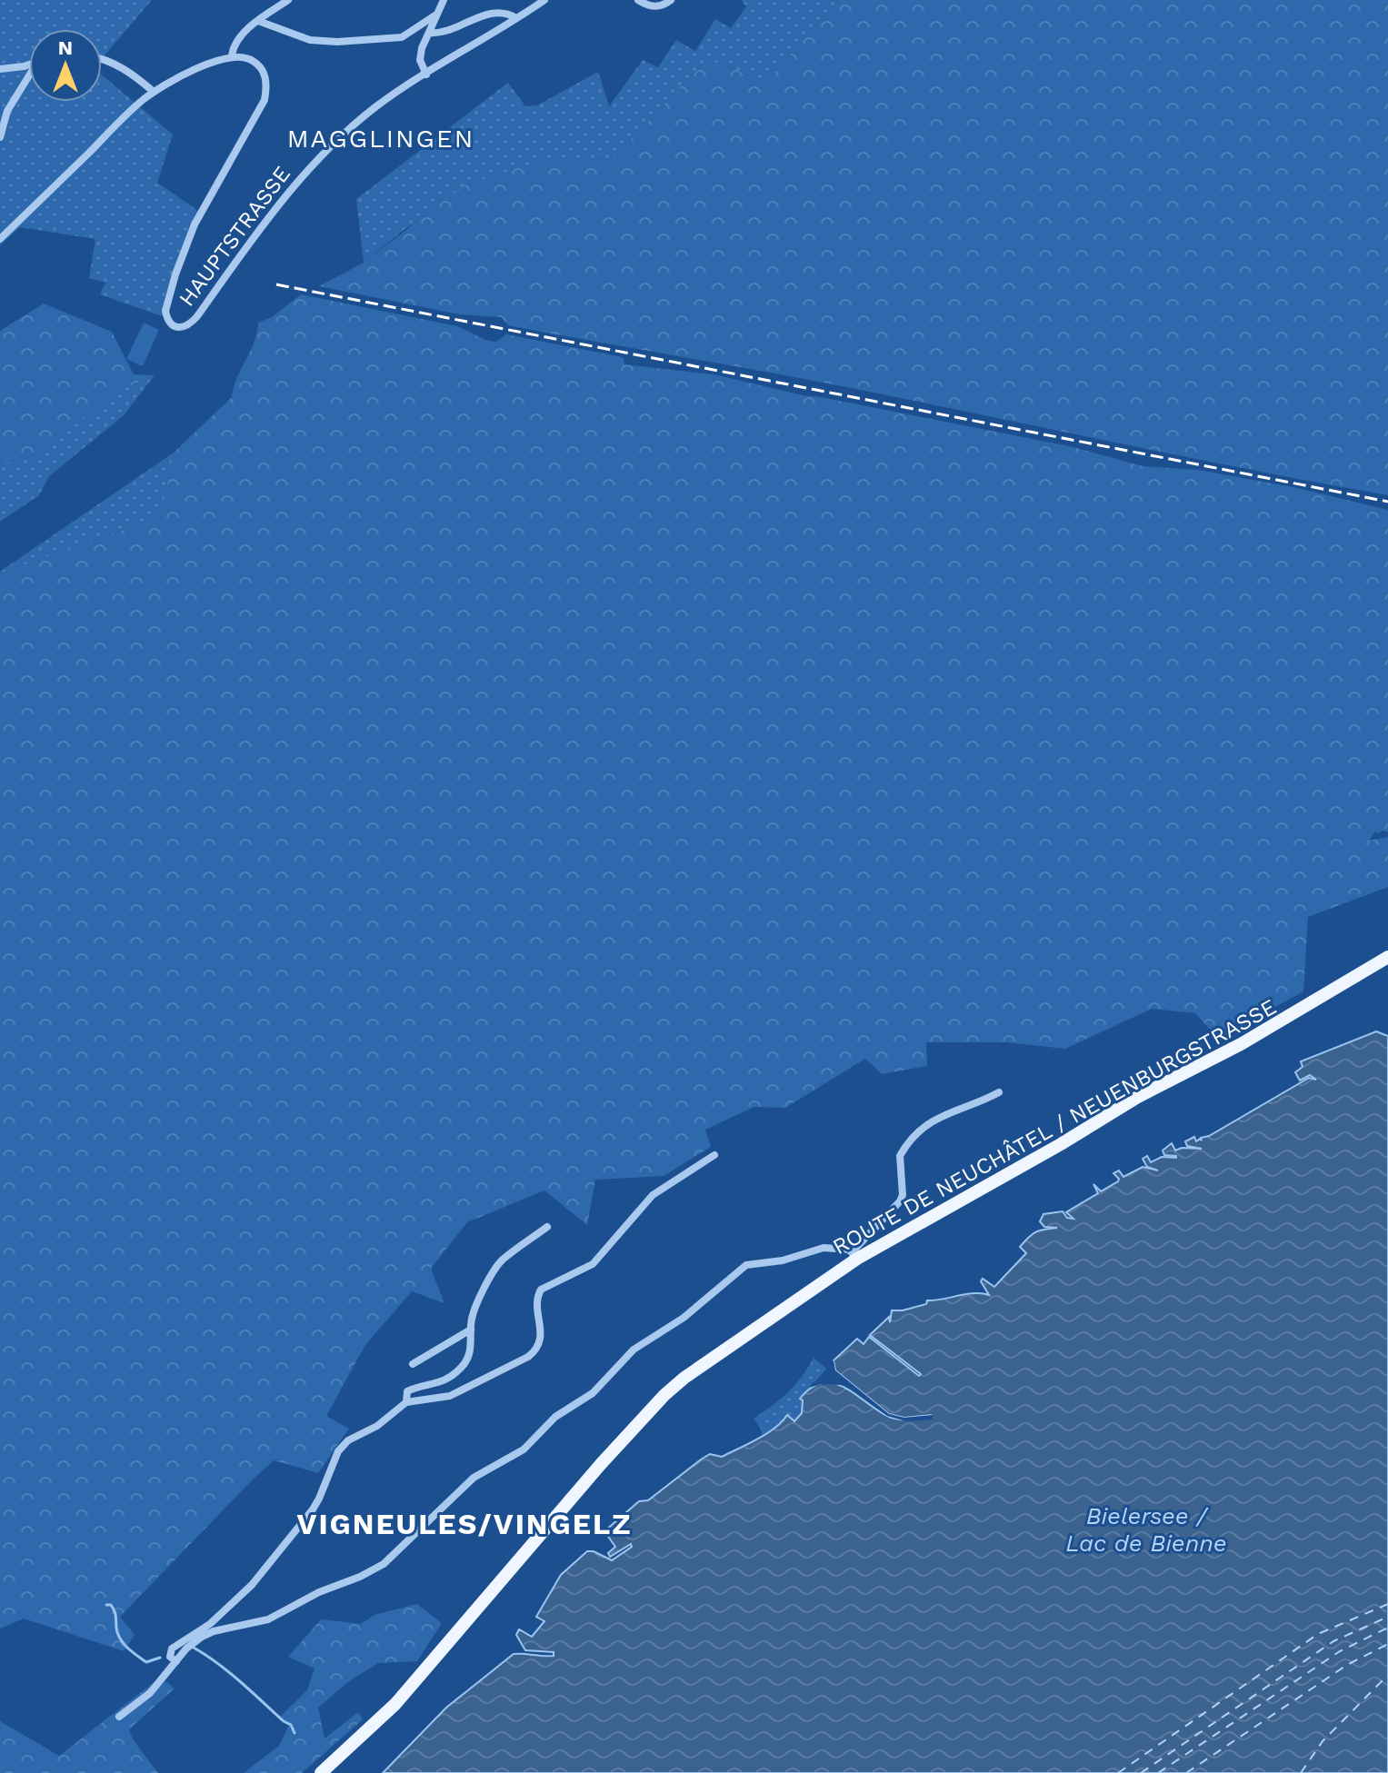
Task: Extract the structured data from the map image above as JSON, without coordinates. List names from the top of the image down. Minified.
{"streets":{"main road":["ROUTE DE NEUCHÂTEL / NEUENBURGSTRASSE"],"street":["HAUPTSTRASSE"]},"districts":["MAGGLINGEN","VIGNEULES/VINGELZ"],"water":["Bielersee / Lac de Bienne"],"north":"top"}
